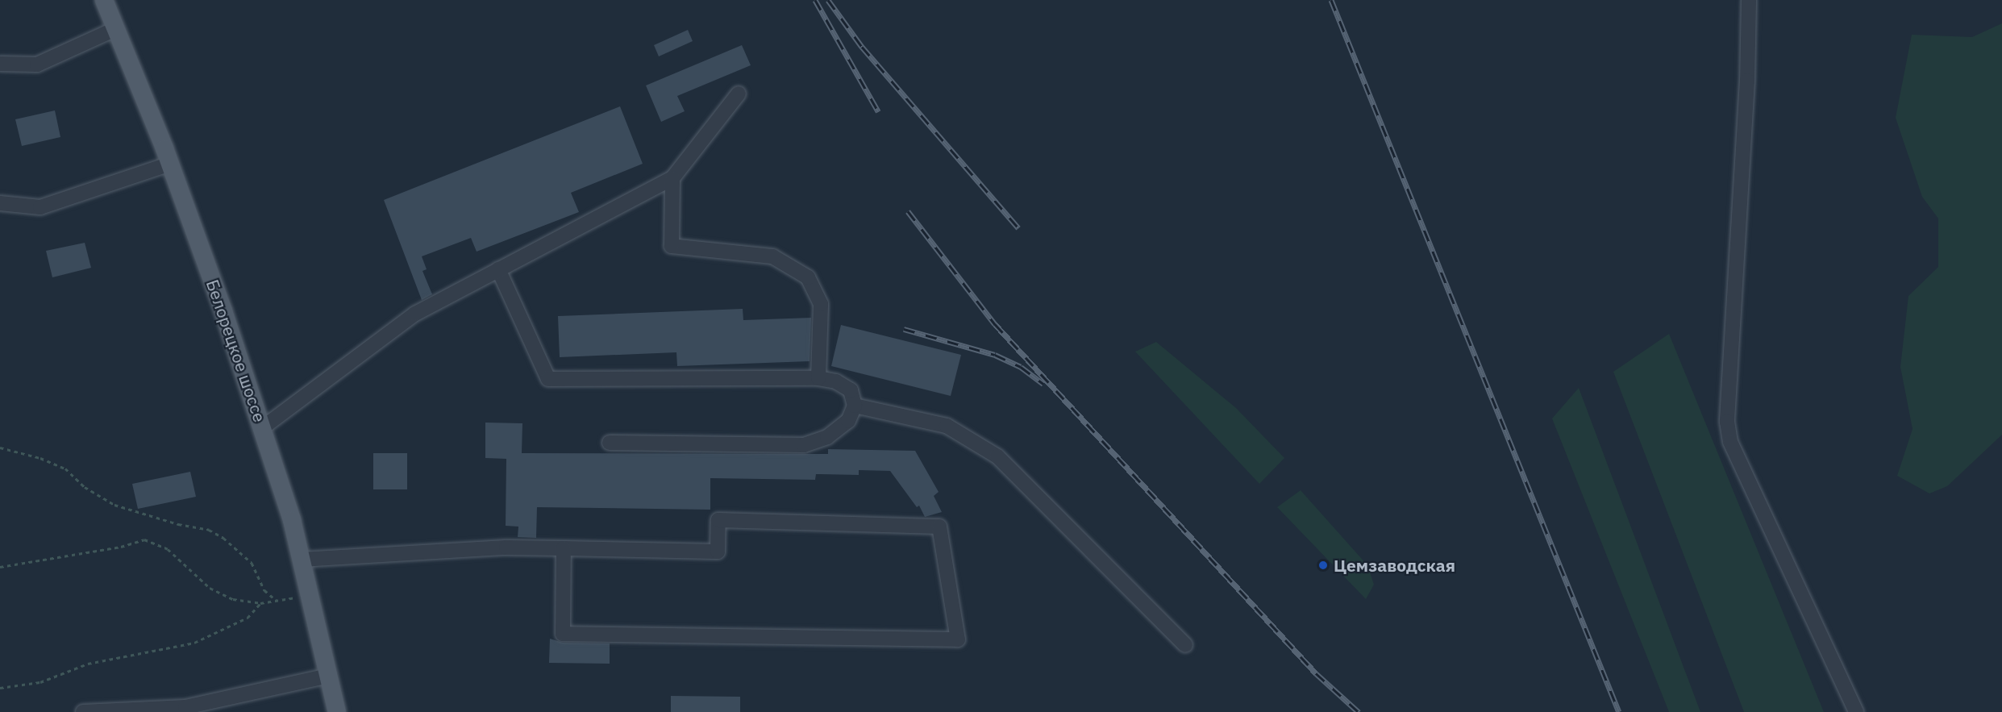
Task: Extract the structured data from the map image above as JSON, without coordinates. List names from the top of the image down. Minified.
{"streets":{"main road":["Белорецкое шоссе"]},"places":["Цемзаводская"]}
